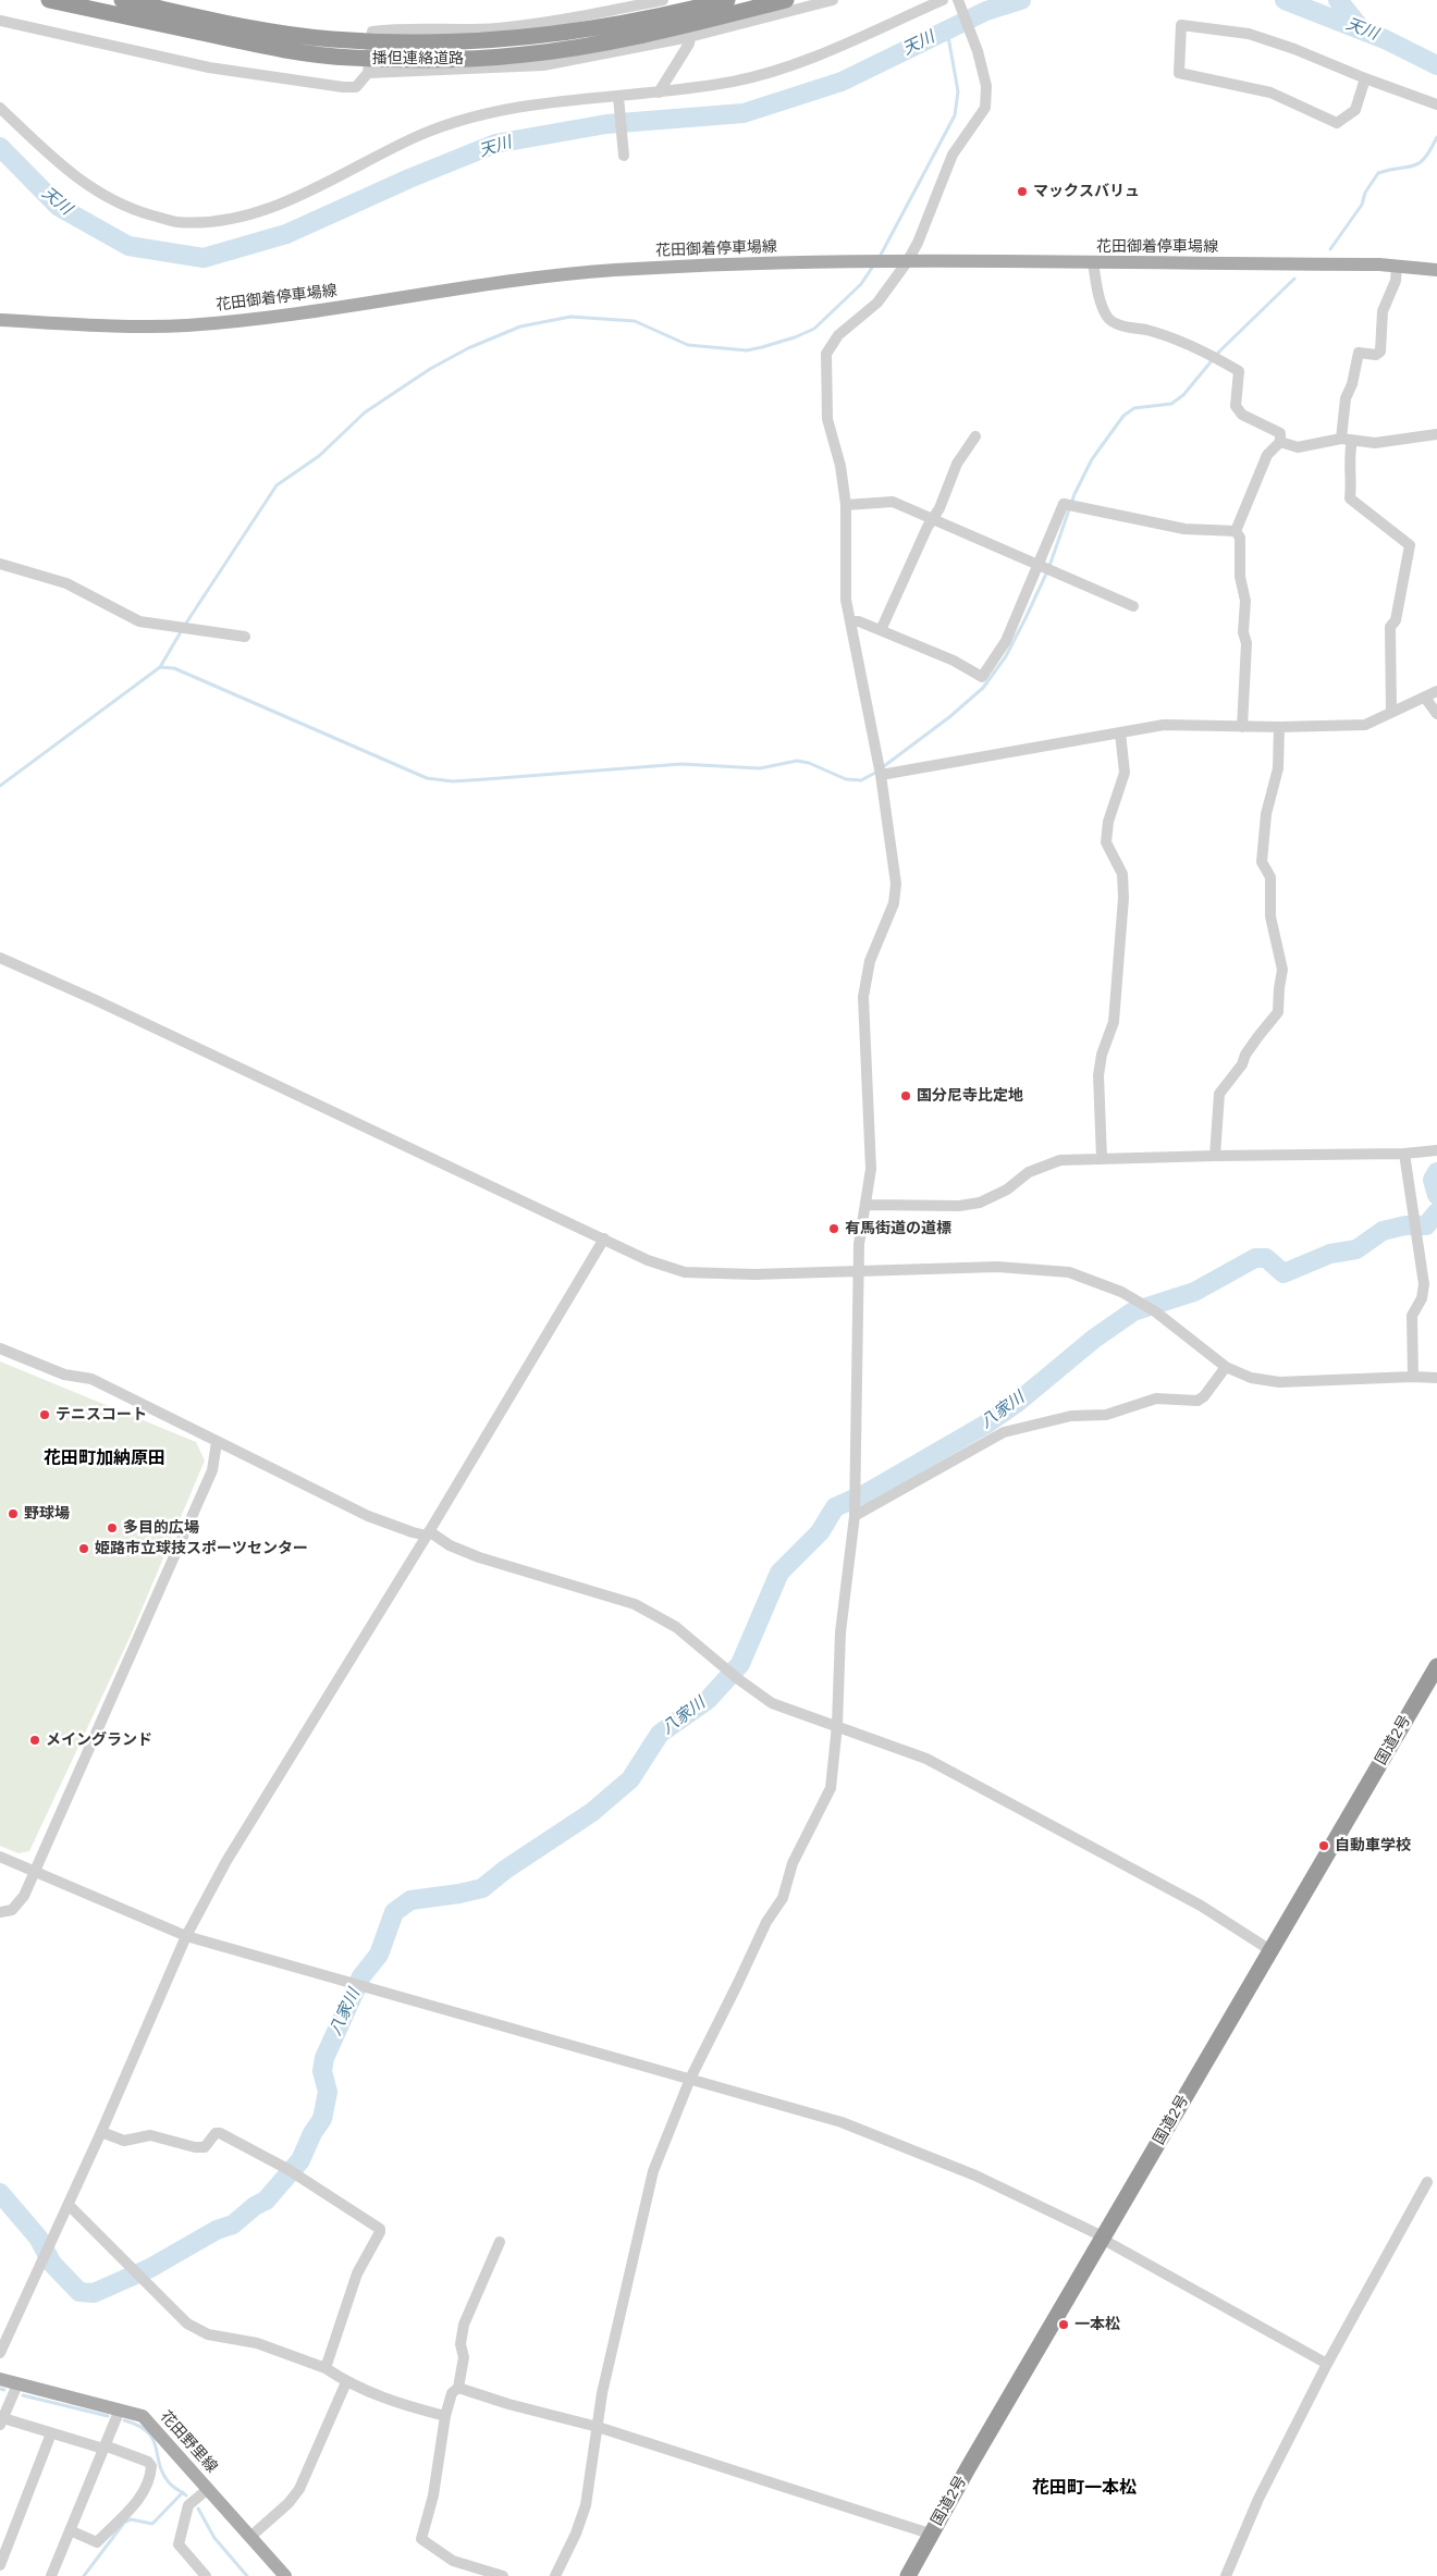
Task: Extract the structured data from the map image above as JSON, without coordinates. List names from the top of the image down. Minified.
{"streets":{"highway":["播但連絡道路","国道2号"],"main road":["花田御着停車場線","花田野里線"]},"districts":["花田町加納原田","花田町一本松"],"water":["天川","八家川"],"places":["マックスバリュ","国分尼寺比定地","有馬街道の道標","テニスコート","野球場","多目的広場","姫路市立球技スポーツセンター","メイングランド","自動車学校","一本松"]}
